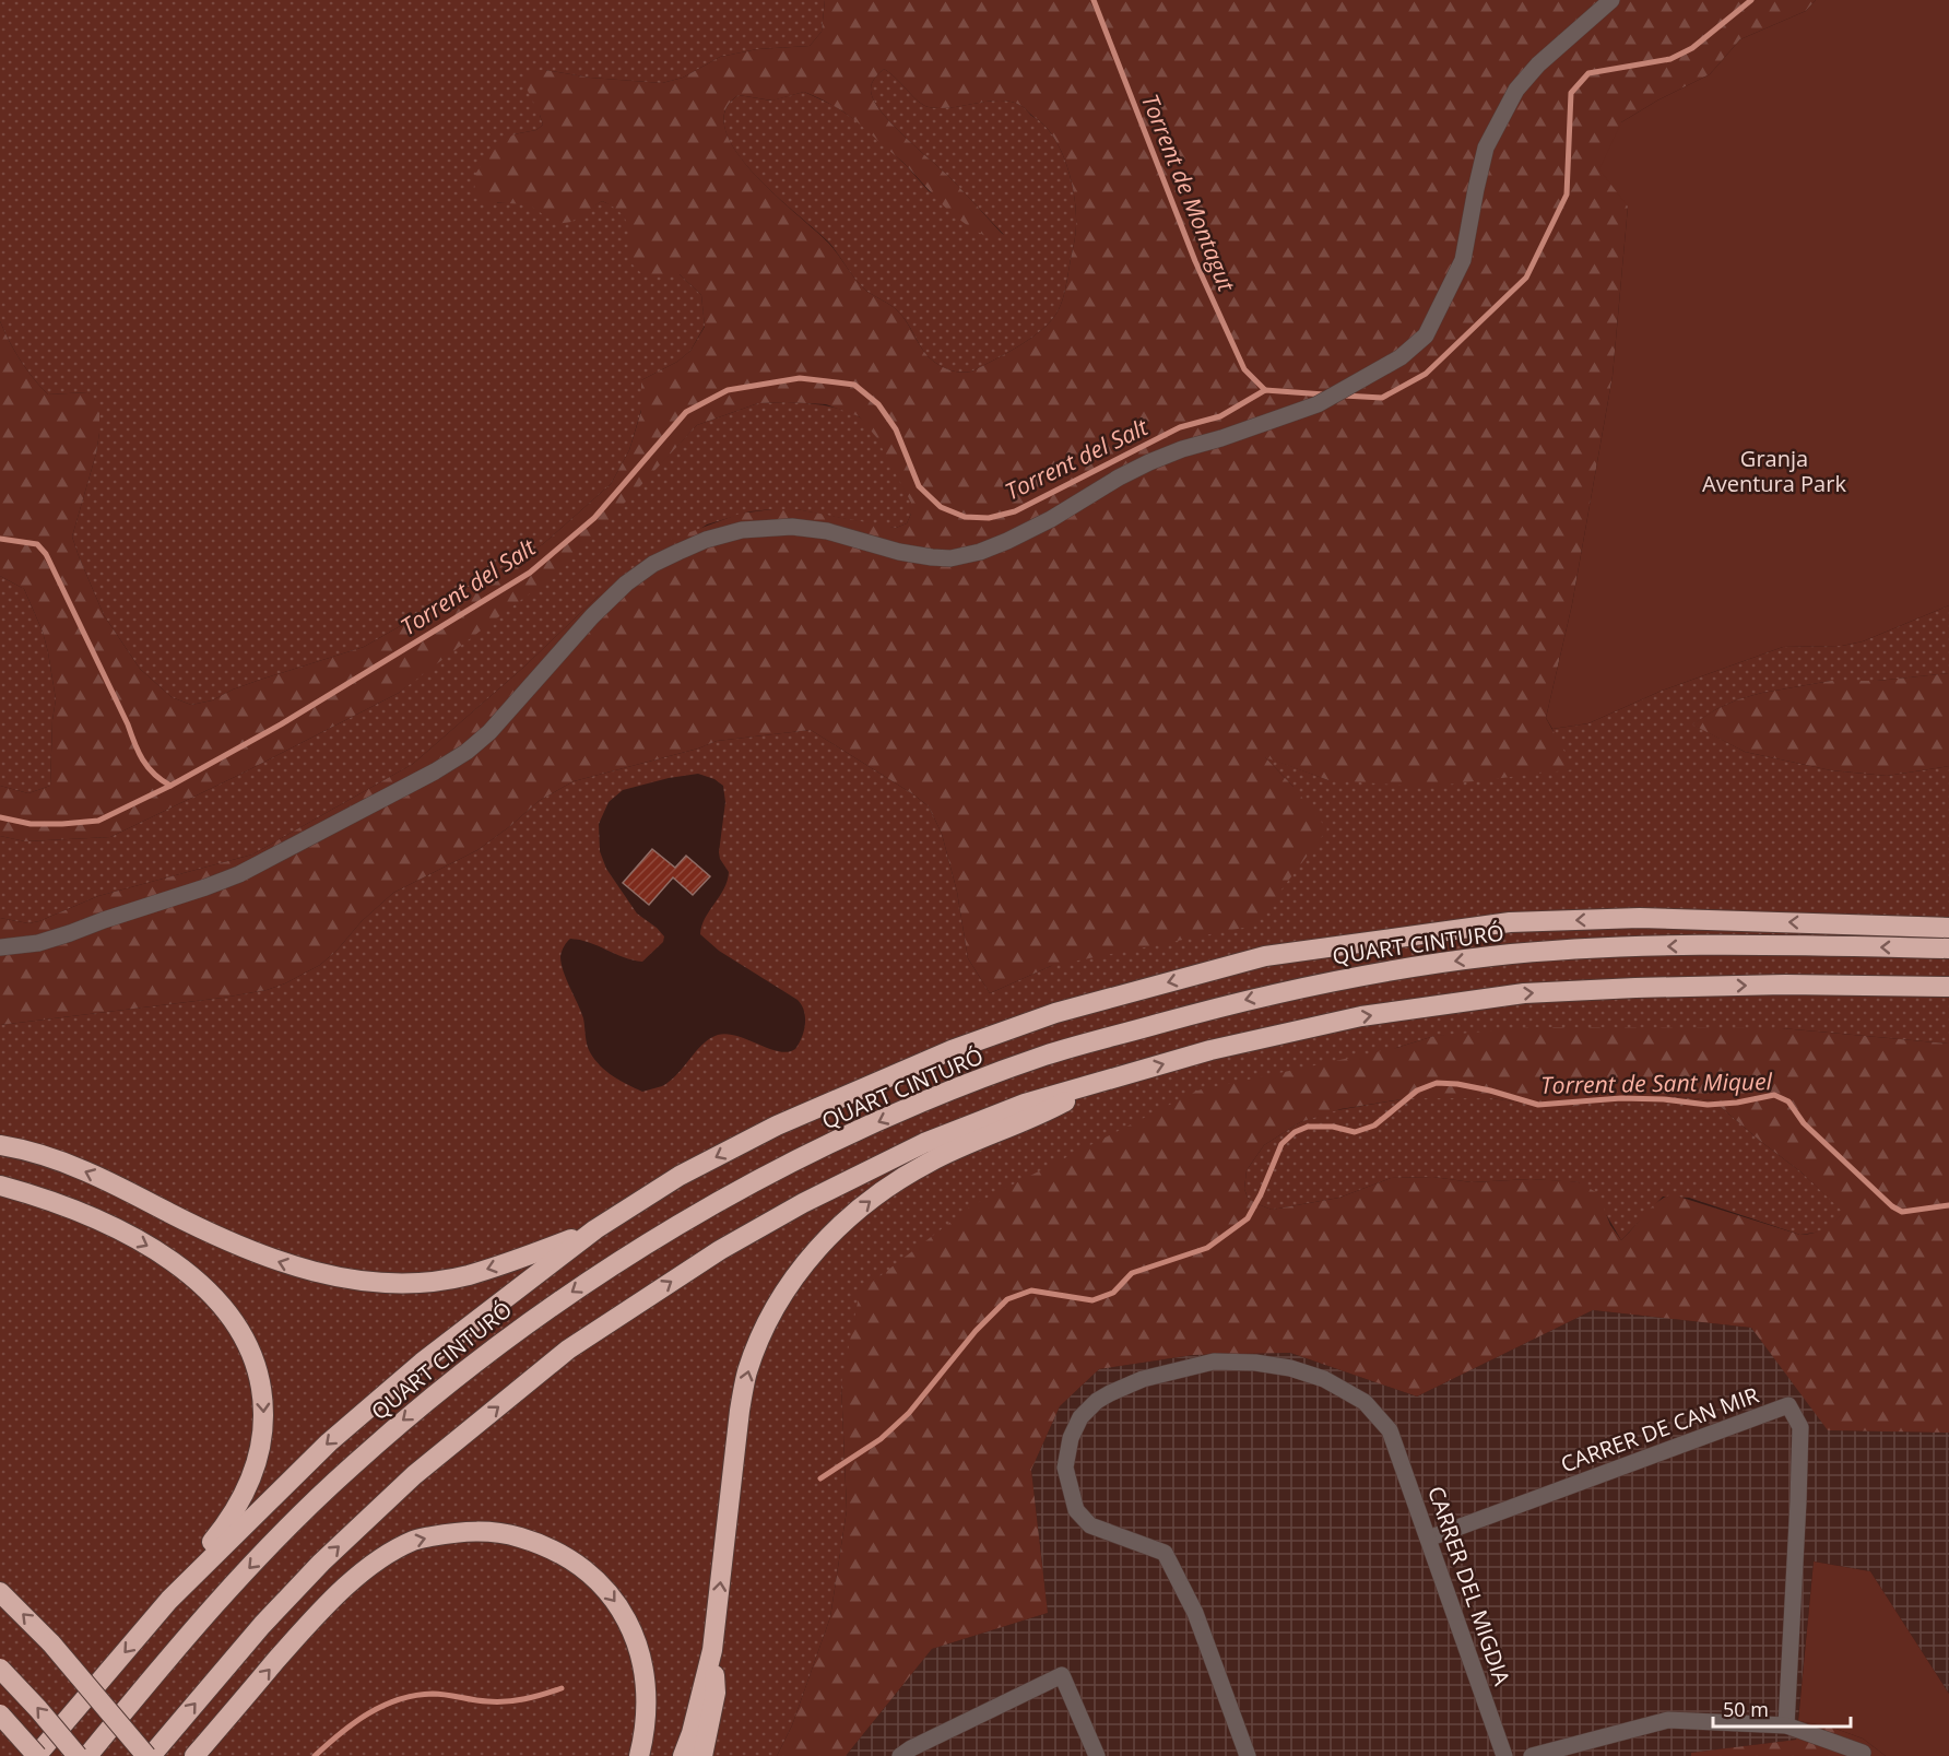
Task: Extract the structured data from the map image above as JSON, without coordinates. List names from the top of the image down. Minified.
{"streets":{"highway":["QUART CINTURÓ"],"street":["CARRER DE CAN MIR","CARRER DEL MIGDIA"]},"crossings":[["CARRER DE CAN MIR","CARRER DEL MIGDIA"]],"water":["Torrent de Montagut","Torrent del Salt","Torrent de Sant Miquel"],"parks":["Granja Aventura Park"],"scale_bar":"50 m"}
